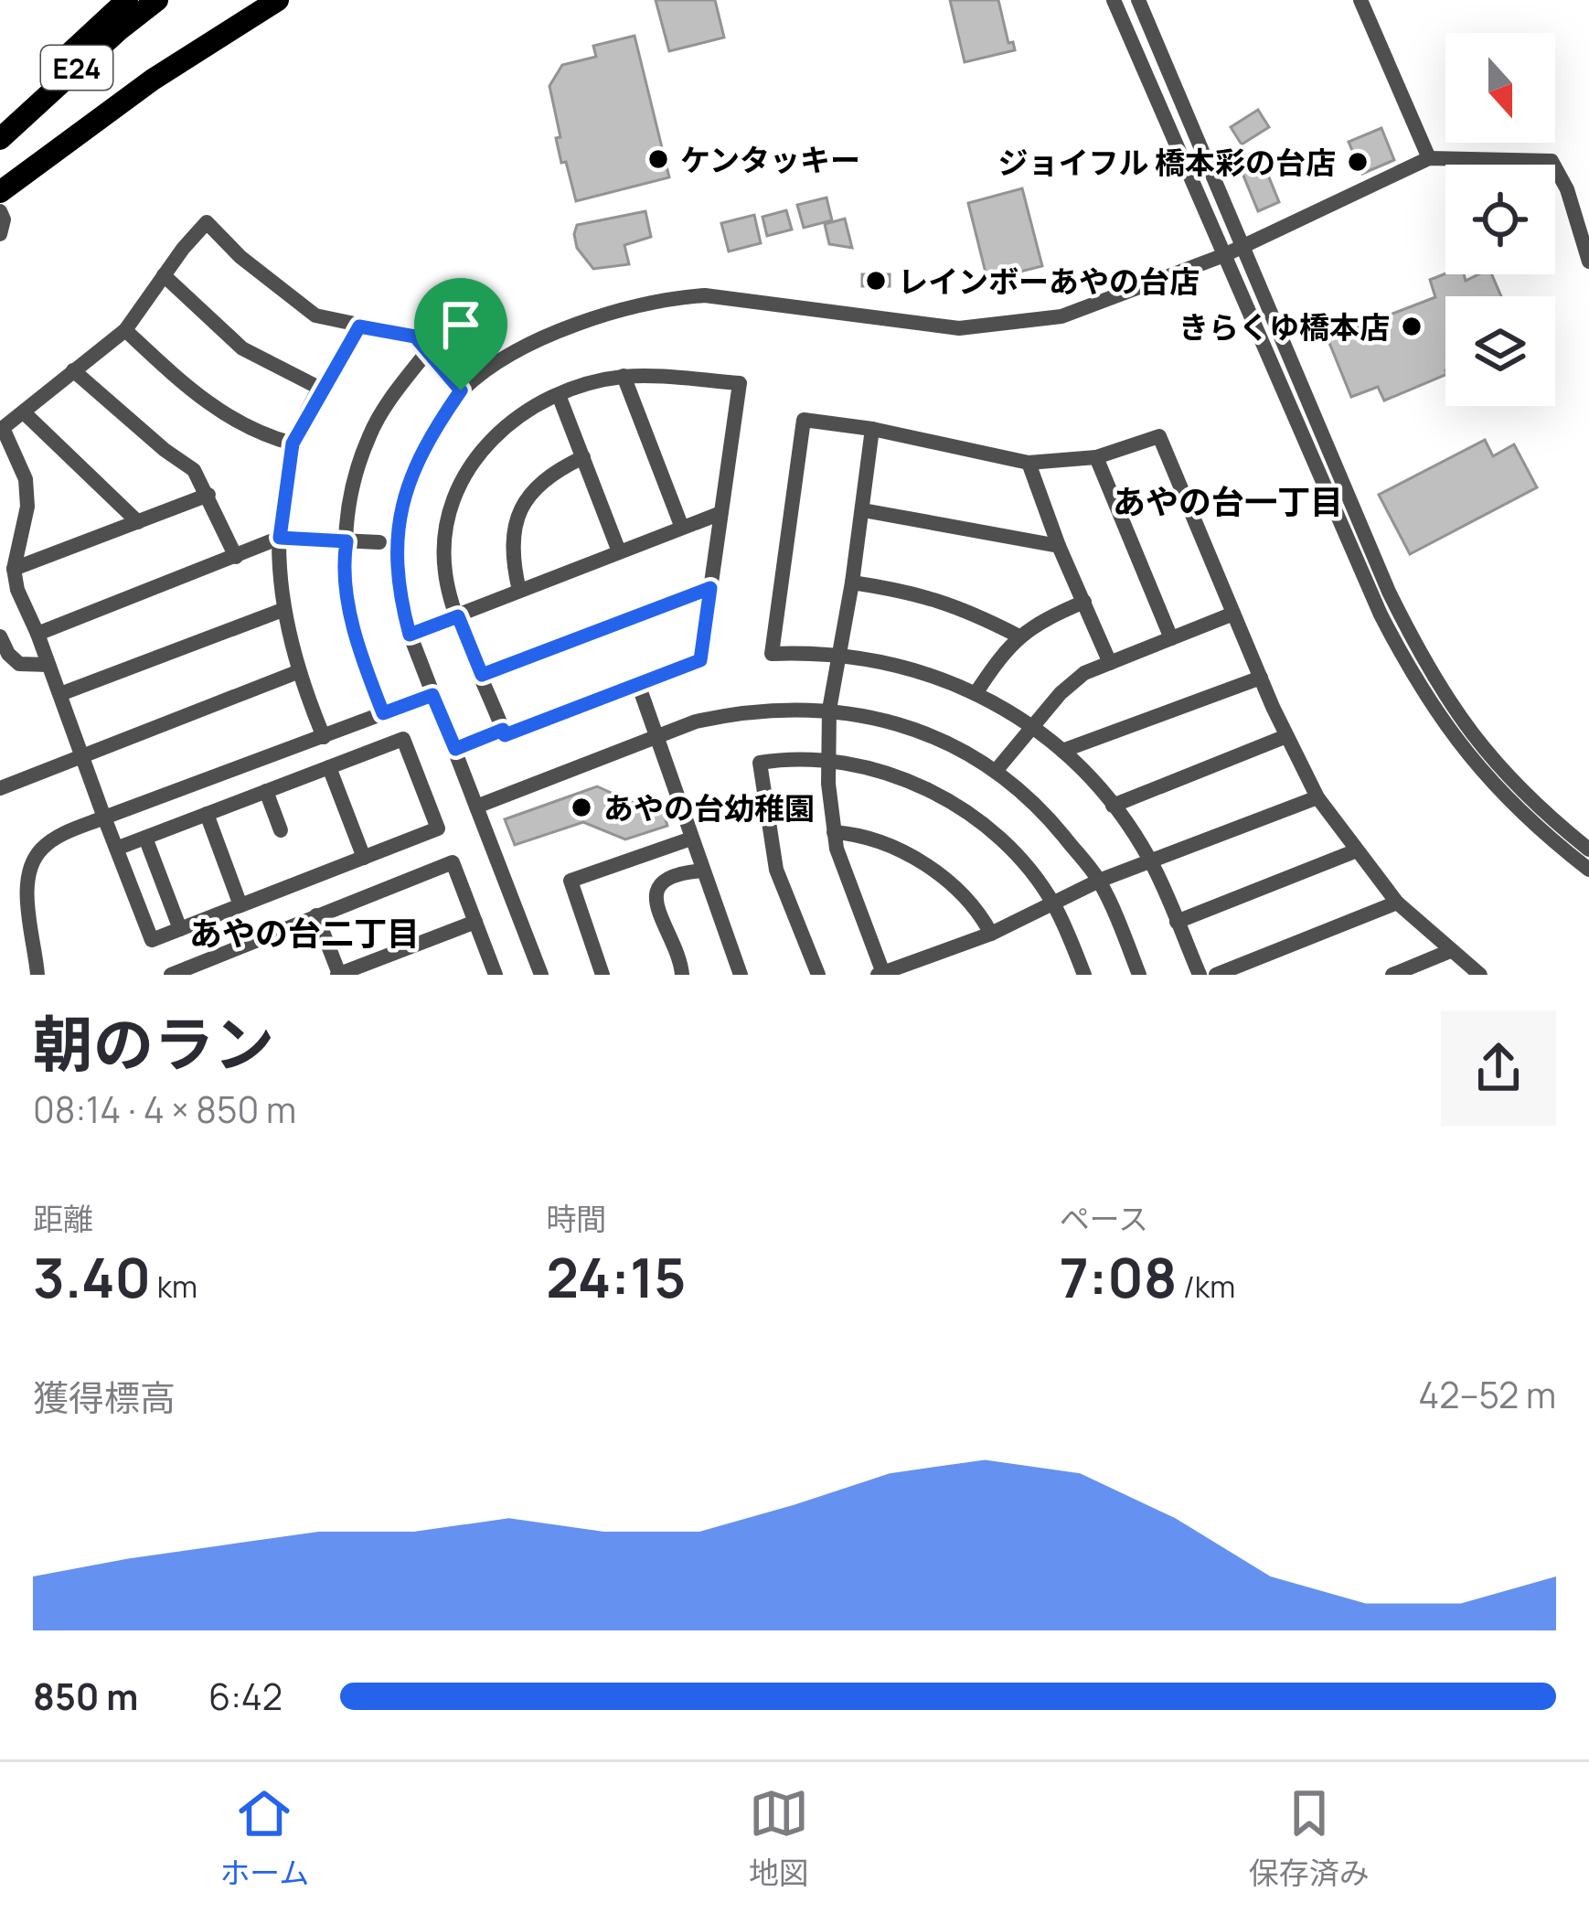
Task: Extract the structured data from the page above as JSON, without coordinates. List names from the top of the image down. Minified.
{"streets":{"highway":["E24"]},"districts":["あやの台一丁目","あやの台二丁目"],"places":["ケンタッキー","ジョイフル 橋本彩の台店","レインボーあやの台店","きらくゆ橋本店","あやの台幼稚園"],"north":"bottom","page":{"heading":["朝のラン","08:14 · 4 × 850 m"],"stats":[["距離","3.40 km"],["時間","24:15"],["ペース","7:08 /km"]],"chart":["獲得標高","42–52 m"],"list":[{"name":"850 m","note":"6:42"}],"tabs":["ホーム","地図","保存済み"]}}
